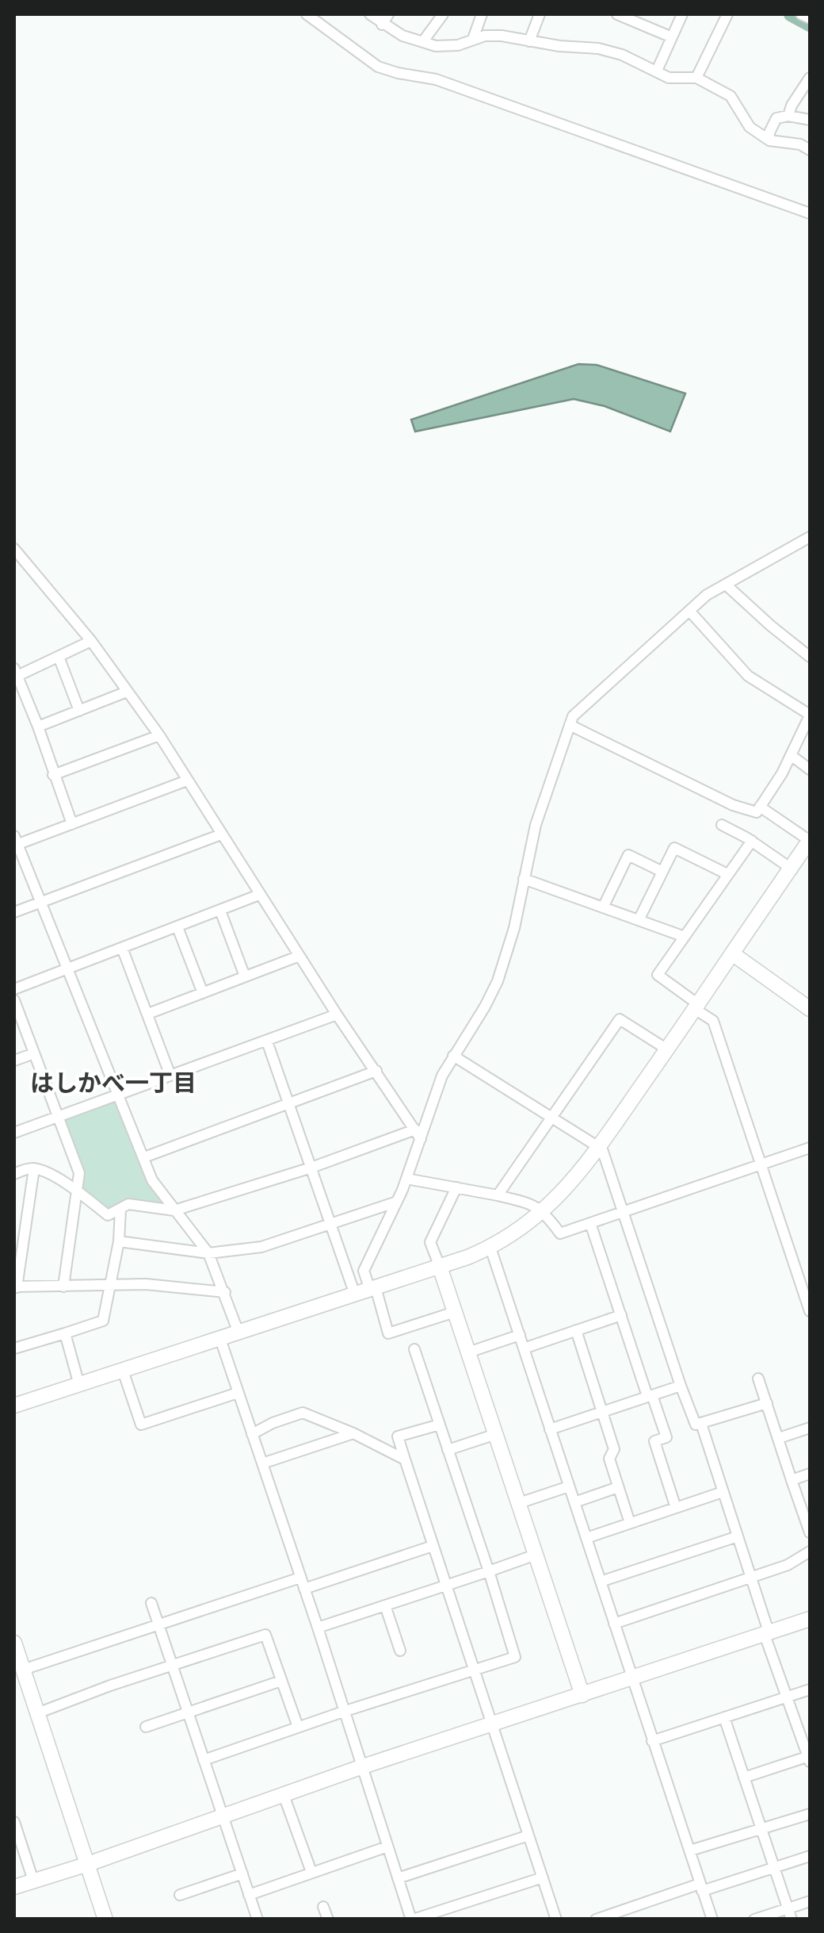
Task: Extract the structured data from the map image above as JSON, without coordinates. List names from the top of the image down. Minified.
{"districts":["はしかべ一丁目"]}
